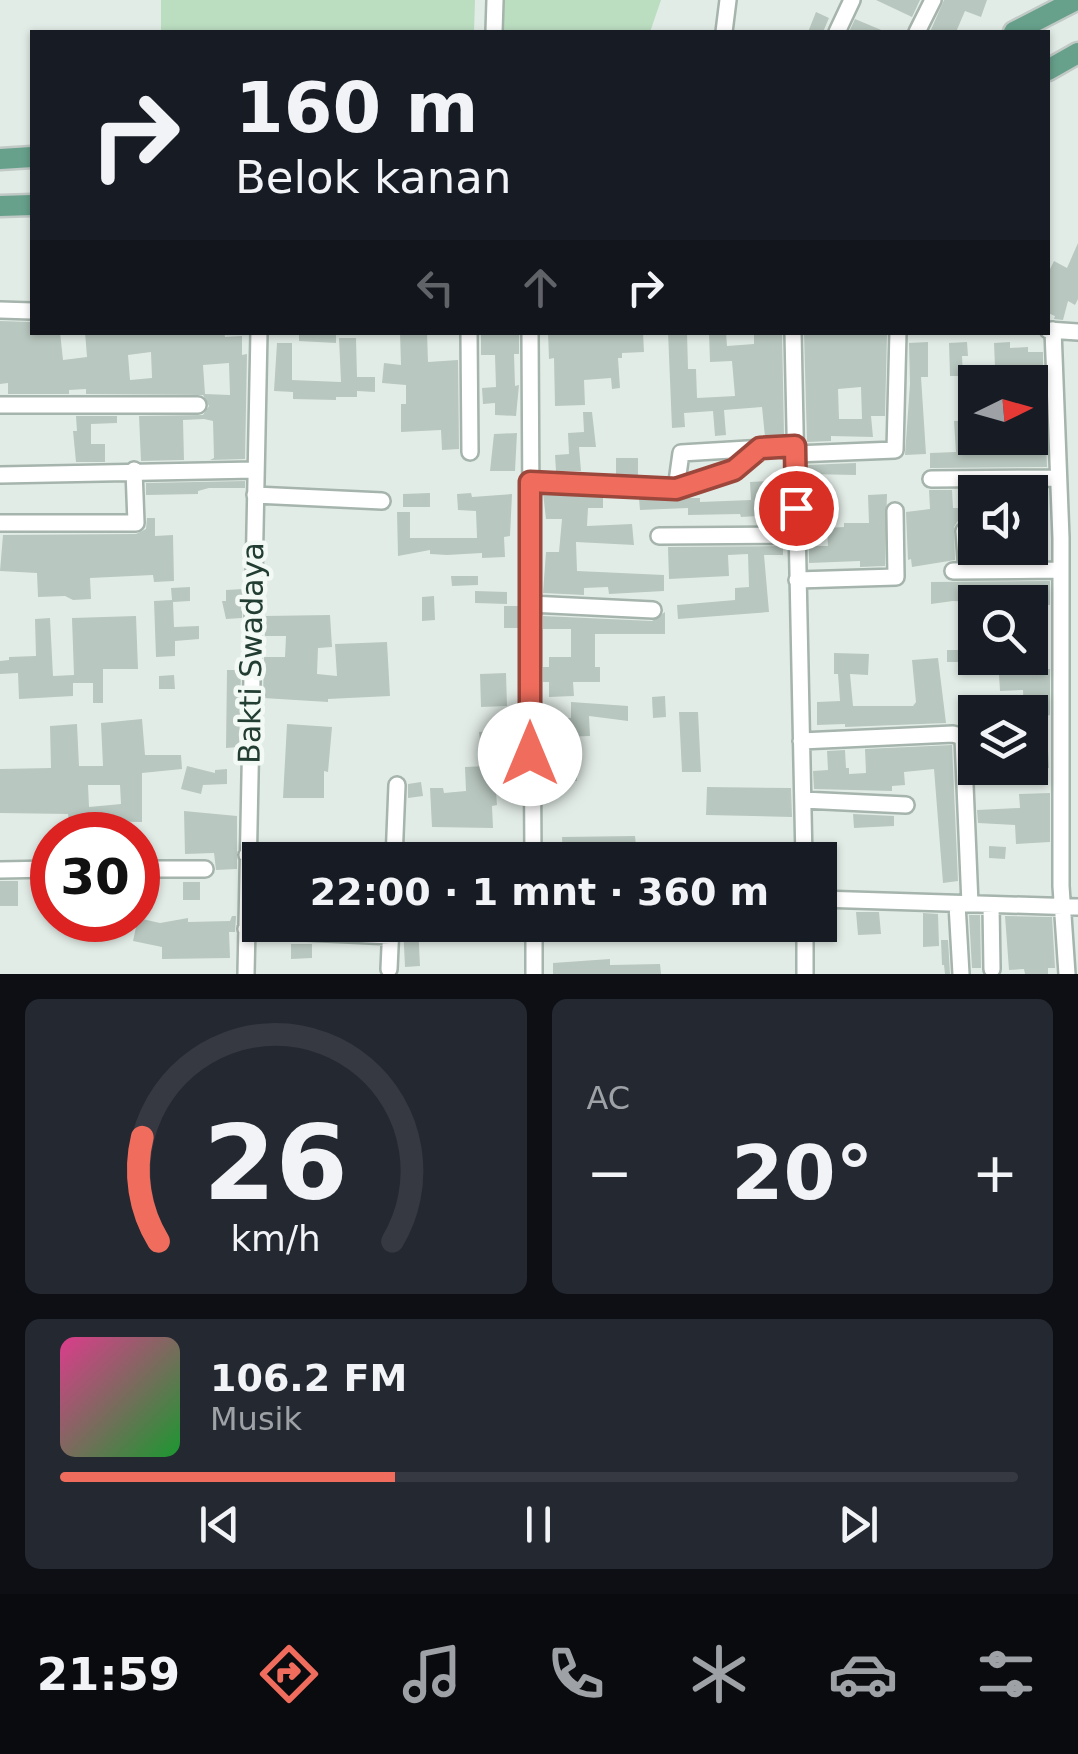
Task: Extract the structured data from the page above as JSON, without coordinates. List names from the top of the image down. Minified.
{"streets":{"street":["Bakti Swadaya"]},"north":"right","page":{"turn":["160 m","Belok kanan"],"limit":"30","trip":"22:00 · 1 mnt · 360 m","tile":"AC","heat":["−","20°","+"],"song":["106.2 FM","Musik"],"tabs":"21:59","gauge":["26","km/h"]}}
